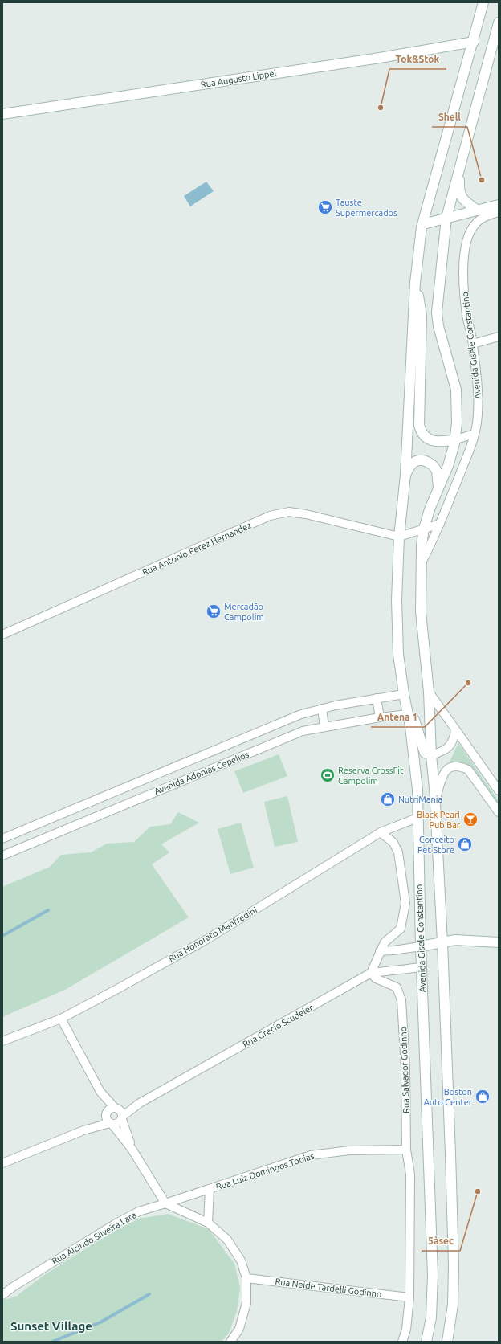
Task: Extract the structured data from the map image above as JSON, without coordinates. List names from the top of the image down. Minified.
{"streets":{"main road":["Rua Augusto Lippel","Avenida Gisele Constantino"],"street":["Rua Antonio Perez Hernandez","Avenida Adonias Cepellos","Rua Honorato Manfredini","Rua Grecio Scudeler","Rua Salvador Godinho","Rua Luiz Domingos Tobias","Rua Alcindo Silveira Lara","Rua Neide Tardelli Godinho"]},"crossings":[["Rua Augusto Lippel","Avenida Gisele Constantino"],["Avenida Gisele Constantino","Rua Antonio Perez Hernandez"],["Avenida Gisele Constantino","Avenida Adonias Cepellos"],["Avenida Gisele Constantino","Rua Honorato Manfredini"],["Avenida Gisele Constantino","Rua Grecio Scudeler"],["Rua Grecio Scudeler","Rua Salvador Godinho"],["Rua Salvador Godinho","Rua Luiz Domingos Tobias"],["Rua Salvador Godinho","Rua Neide Tardelli Godinho"],["Rua Luiz Domingos Tobias","Rua Alcindo Silveira Lara"]],"districts":["Sunset Village"],"places":{"other":["Tok&Stok","Shell","Antena 1","5àsec"],"supermarket":["Tauste Supermercados","Mercadão Campolim"],"sports":["Reserva CrossFit Campolim"],"shop":["NutriMania","Conceito Pet Store","Boston Auto Center"],"bar":["Black Pearl Pub Bar"]}}
